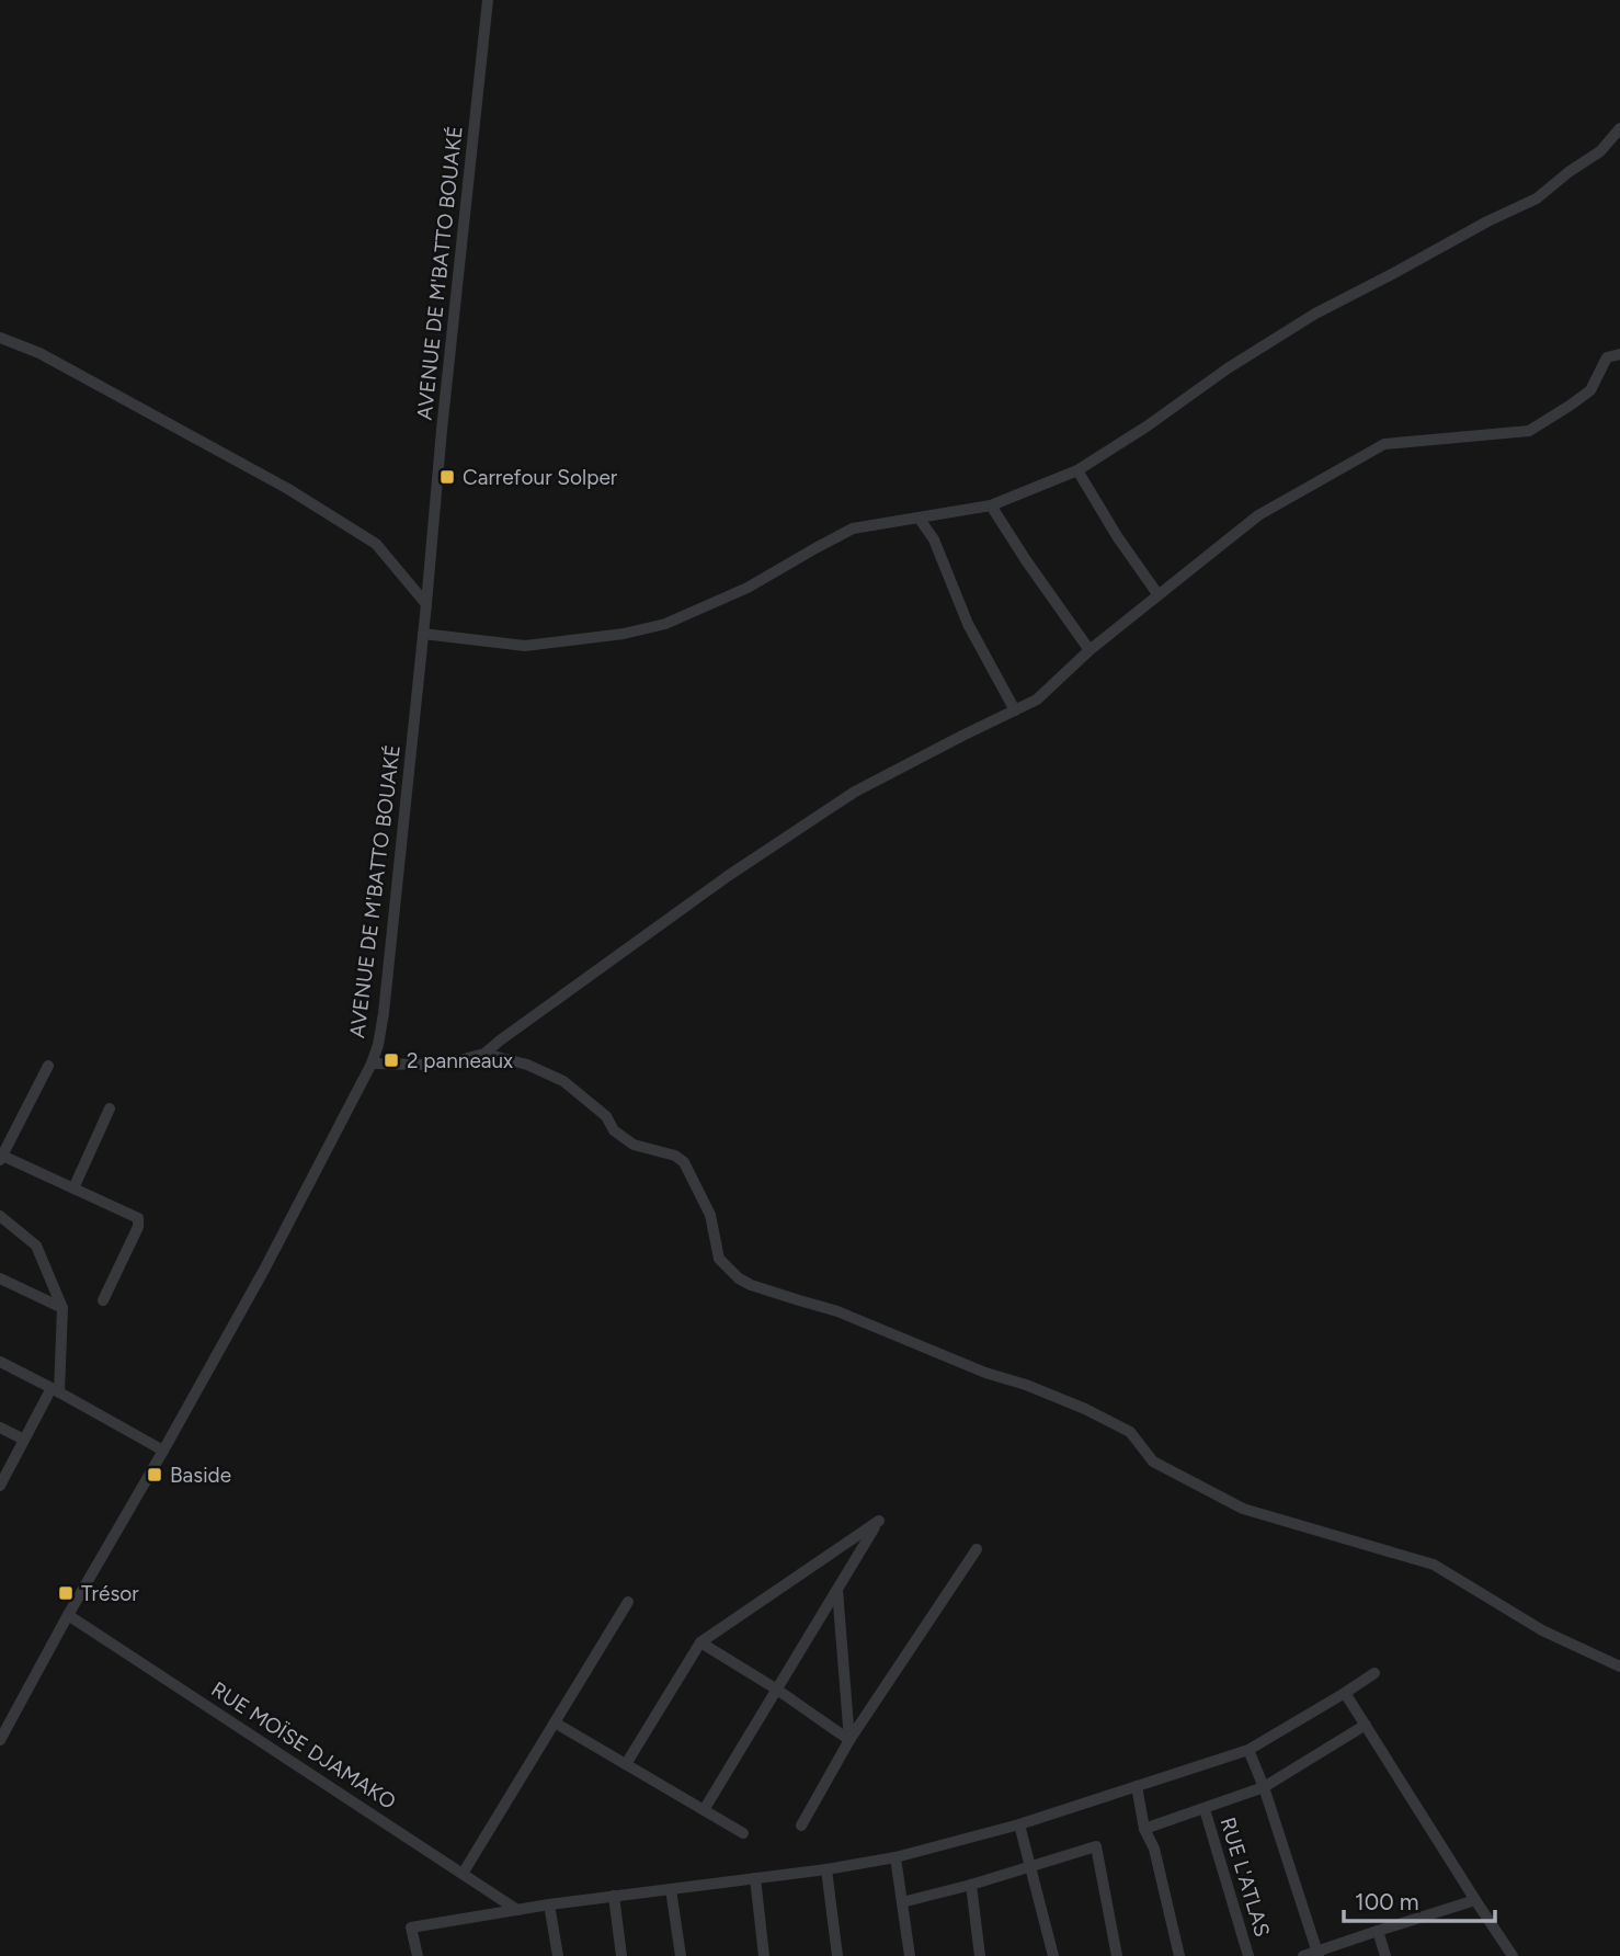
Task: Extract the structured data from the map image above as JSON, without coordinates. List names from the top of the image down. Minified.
{"streets":{"street":["AVENUE DE M'BATTO BOUAKÉ","RUE MOÏSE DJAMAKO","RUE L'ATLAS"]},"crossings":[["AVENUE DE M'BATTO BOUAKÉ","RUE MOÏSE DJAMAKO"]],"places":{"transit":["Carrefour Solper","2 panneaux","Baside","Trésor"]},"scale_bar":"100 m"}
